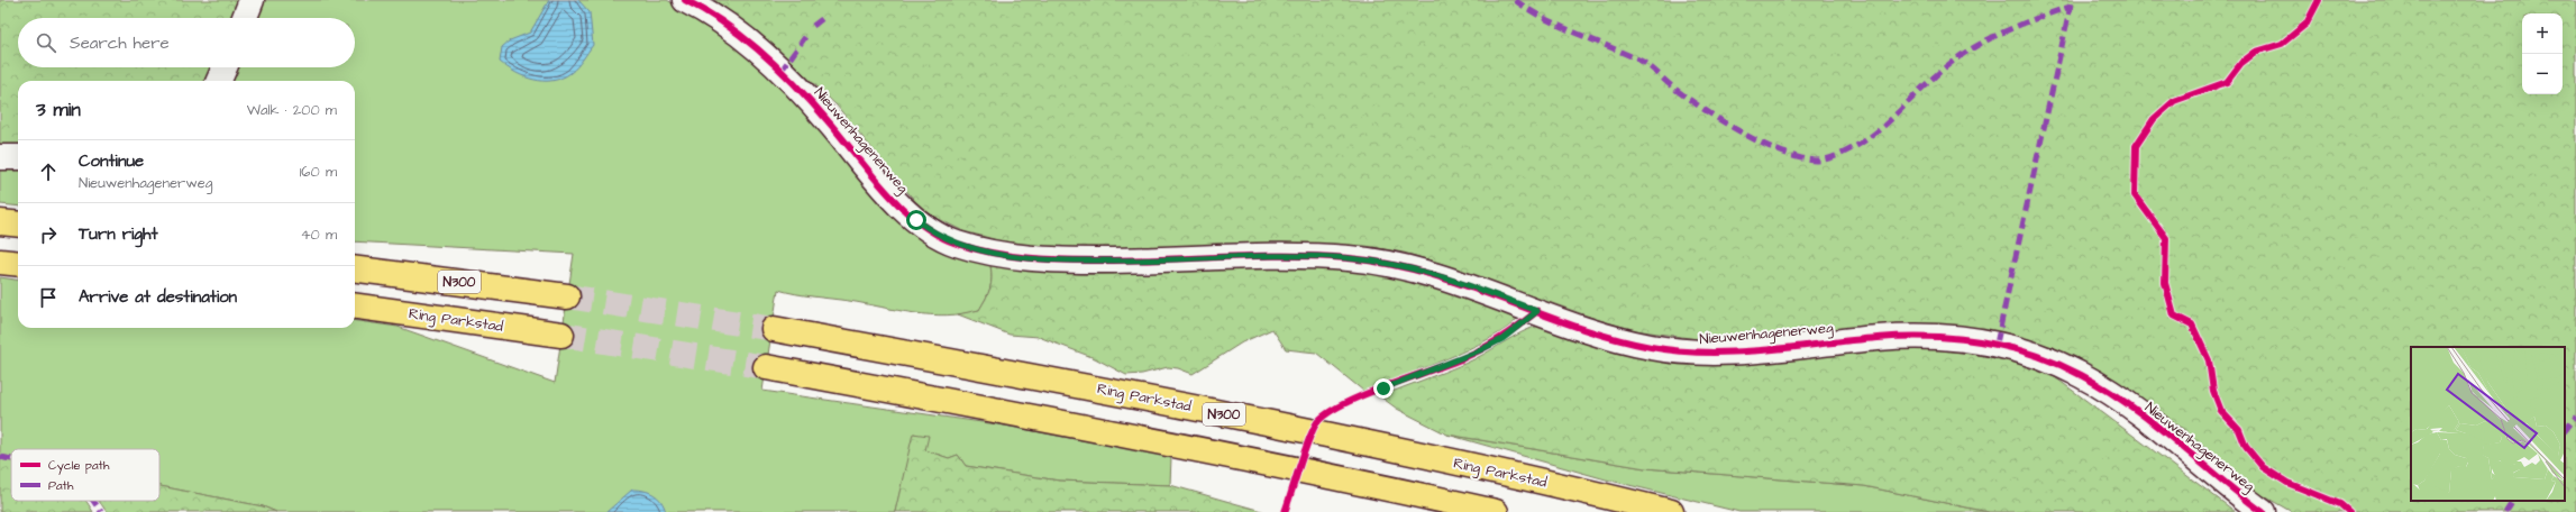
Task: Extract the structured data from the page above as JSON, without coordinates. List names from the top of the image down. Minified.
{"streets":{"highway":["N300","Ring Parkstad"],"street":["Nieuwenhagenerweg"]},"legend":["Cycle path","Path"],"page":{"map_buttons":["+","−"],"search":"Search here","heading":["3 min","Walk · 200 m"],"list":[["Continue","Nieuwenhagenerweg","160 m"],["Turn right","40 m"],"Arrive at destination"]}}
